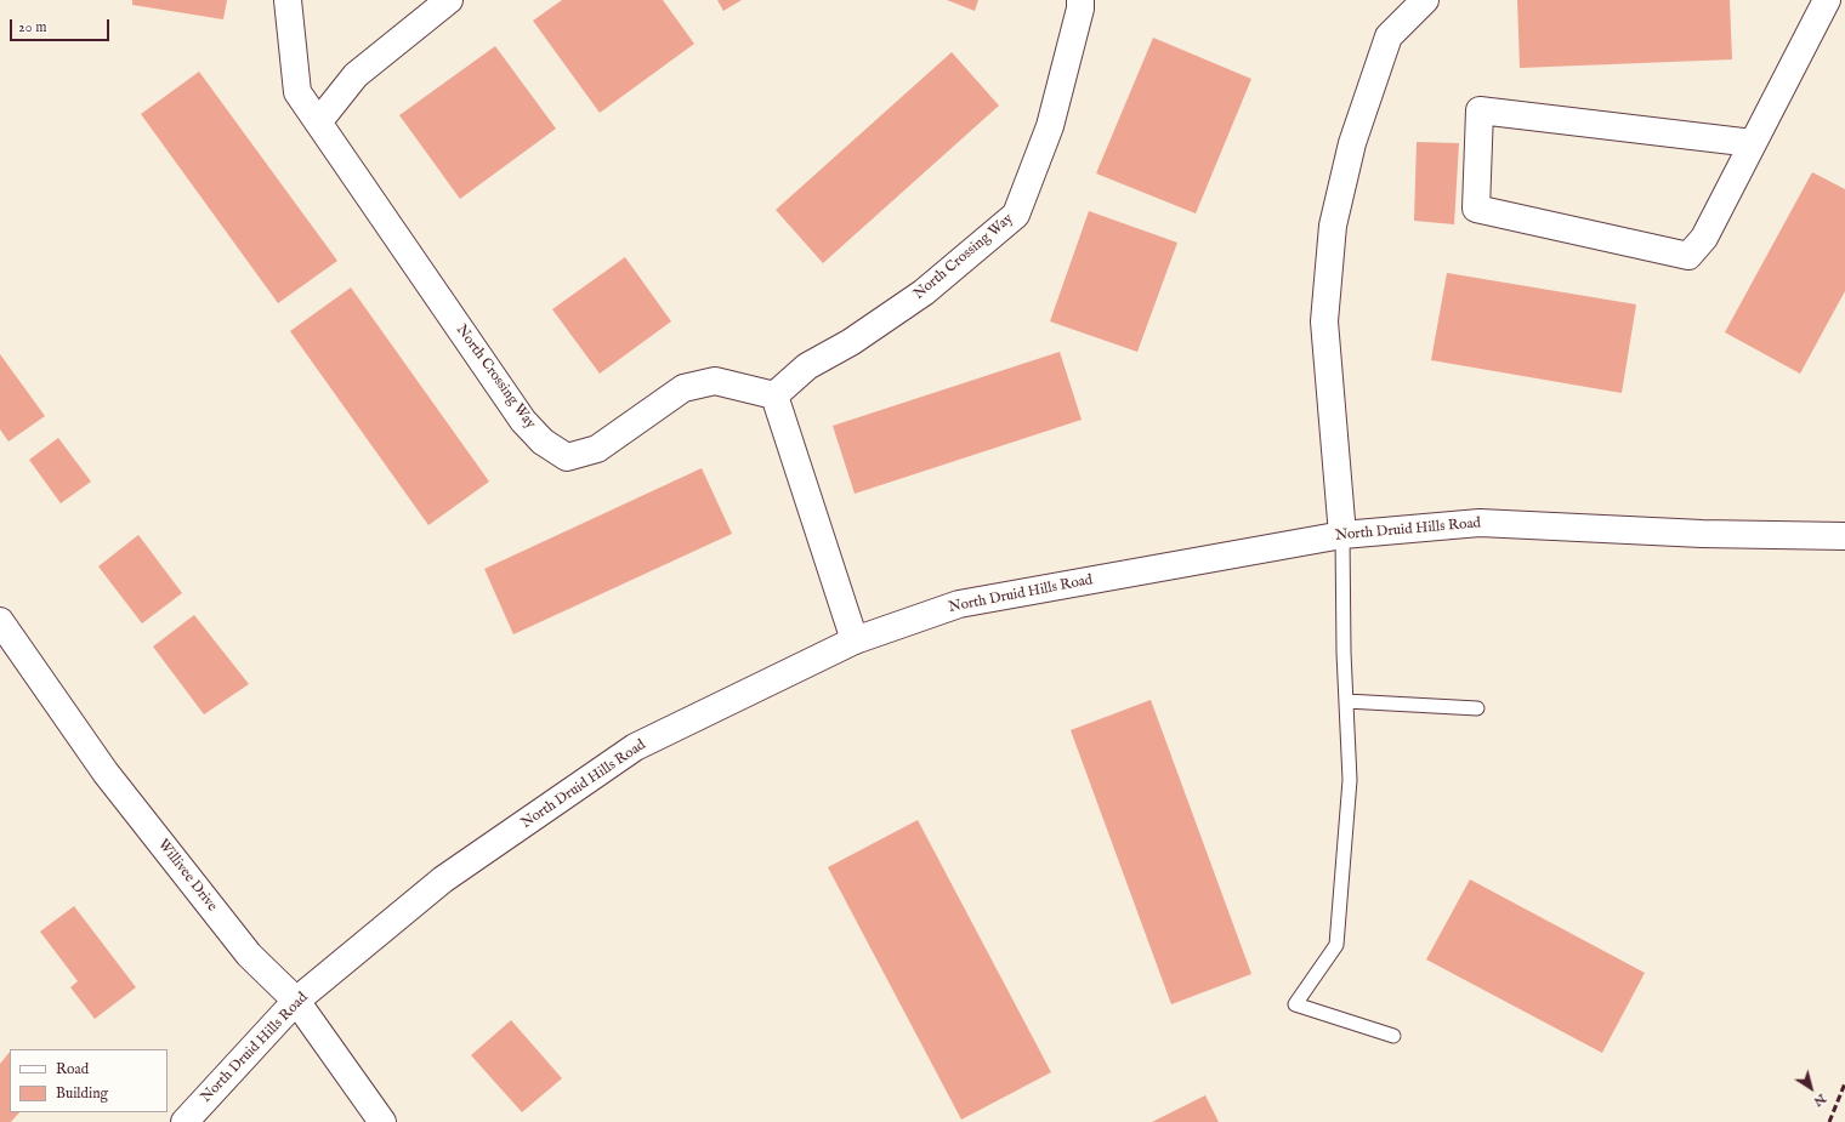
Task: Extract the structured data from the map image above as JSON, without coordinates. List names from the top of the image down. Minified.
{"streets":{"street":["North Crossing Way","North Druid Hills Road","Willivee Drive"]},"crossings":[["North Druid Hills Road","Willivee Drive"]],"legend":["Road","Building"],"scale_bar":"20 m","north":"bottom right"}
